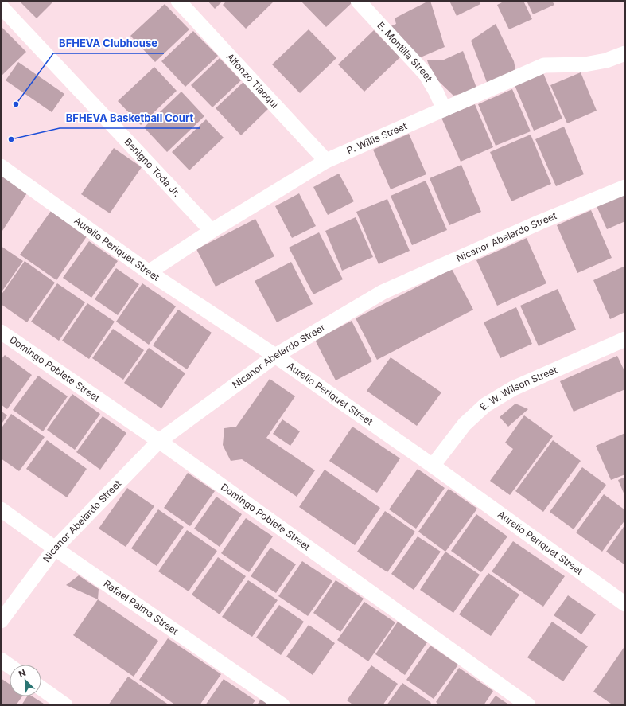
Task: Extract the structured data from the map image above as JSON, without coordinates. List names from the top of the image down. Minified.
{"streets":{"street":["E. Montilla Street","Alfonzo Tiaoqui","P. Willis Street","Benigno Toda Jr.","Nicanor Abelardo Street","Aurelio Periquet Street","Domingo Poblete Street","E. W. Wilson Street","Rafael Palma Street"]},"crossings":[["E. Montilla Street","P. Willis Street"],["Alfonzo Tiaoqui","P. Willis Street"],["P. Willis Street","Benigno Toda Jr."],["P. Willis Street","Aurelio Periquet Street"],["Nicanor Abelardo Street","Aurelio Periquet Street"],["Nicanor Abelardo Street","Domingo Poblete Street"],["Nicanor Abelardo Street","Rafael Palma Street"],["Aurelio Periquet Street","E. W. Wilson Street"]],"places":["BFHEVA Clubhouse","BFHEVA Basketball Court"],"north":"top left"}
